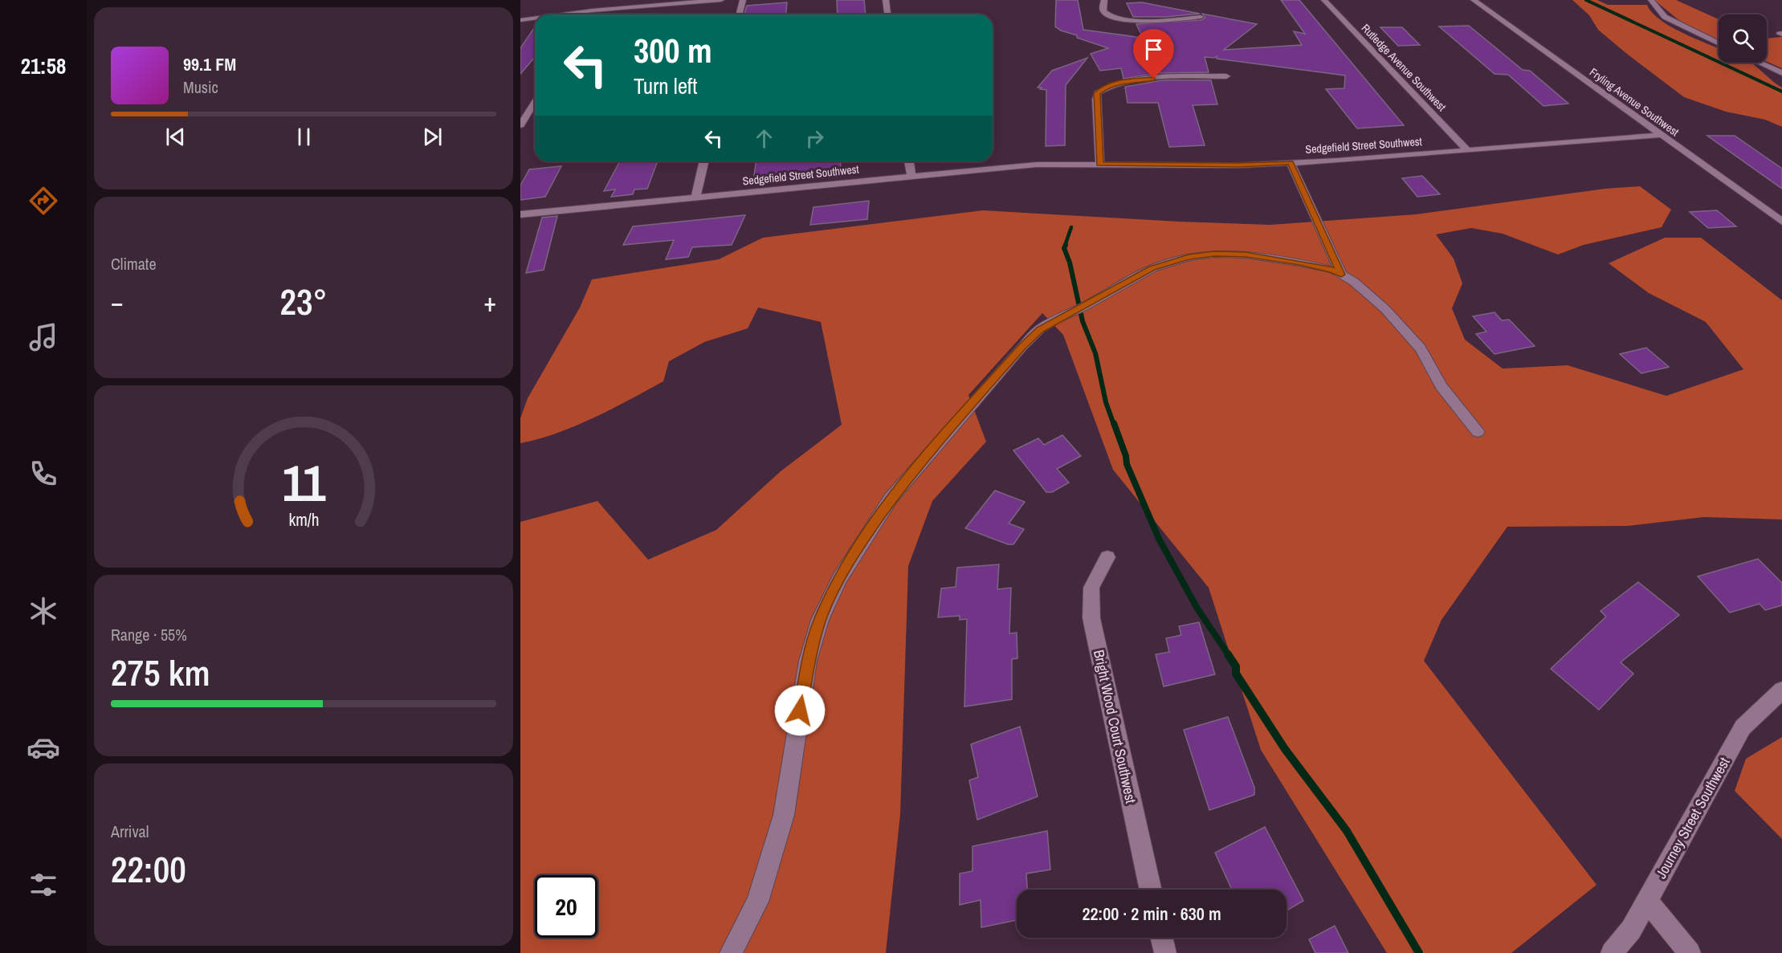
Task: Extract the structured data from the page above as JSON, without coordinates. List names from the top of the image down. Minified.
{"streets":{"street":["Rutledge Avenue Southwest","Fryling Avenue Southwest","Sedgefield Street Southwest","Bright Wood Court Southwest","Journey Street Southwest"]},"crossings":[["Rutledge Avenue Southwest","Sedgefield Street Southwest"],["Fryling Avenue Southwest","Sedgefield Street Southwest"]],"page":{"tabs":"21:58","turn":["300 m","Turn left"],"song":["99.1 FM","Music"],"tile":["Climate",["Range · 55%","275 km"],["Arrival","22:00"]],"heat":["−","23°","+"],"limit":"20","trip":"22:00 · 2 min · 630 m","gauge":["11","km/h"]}}
